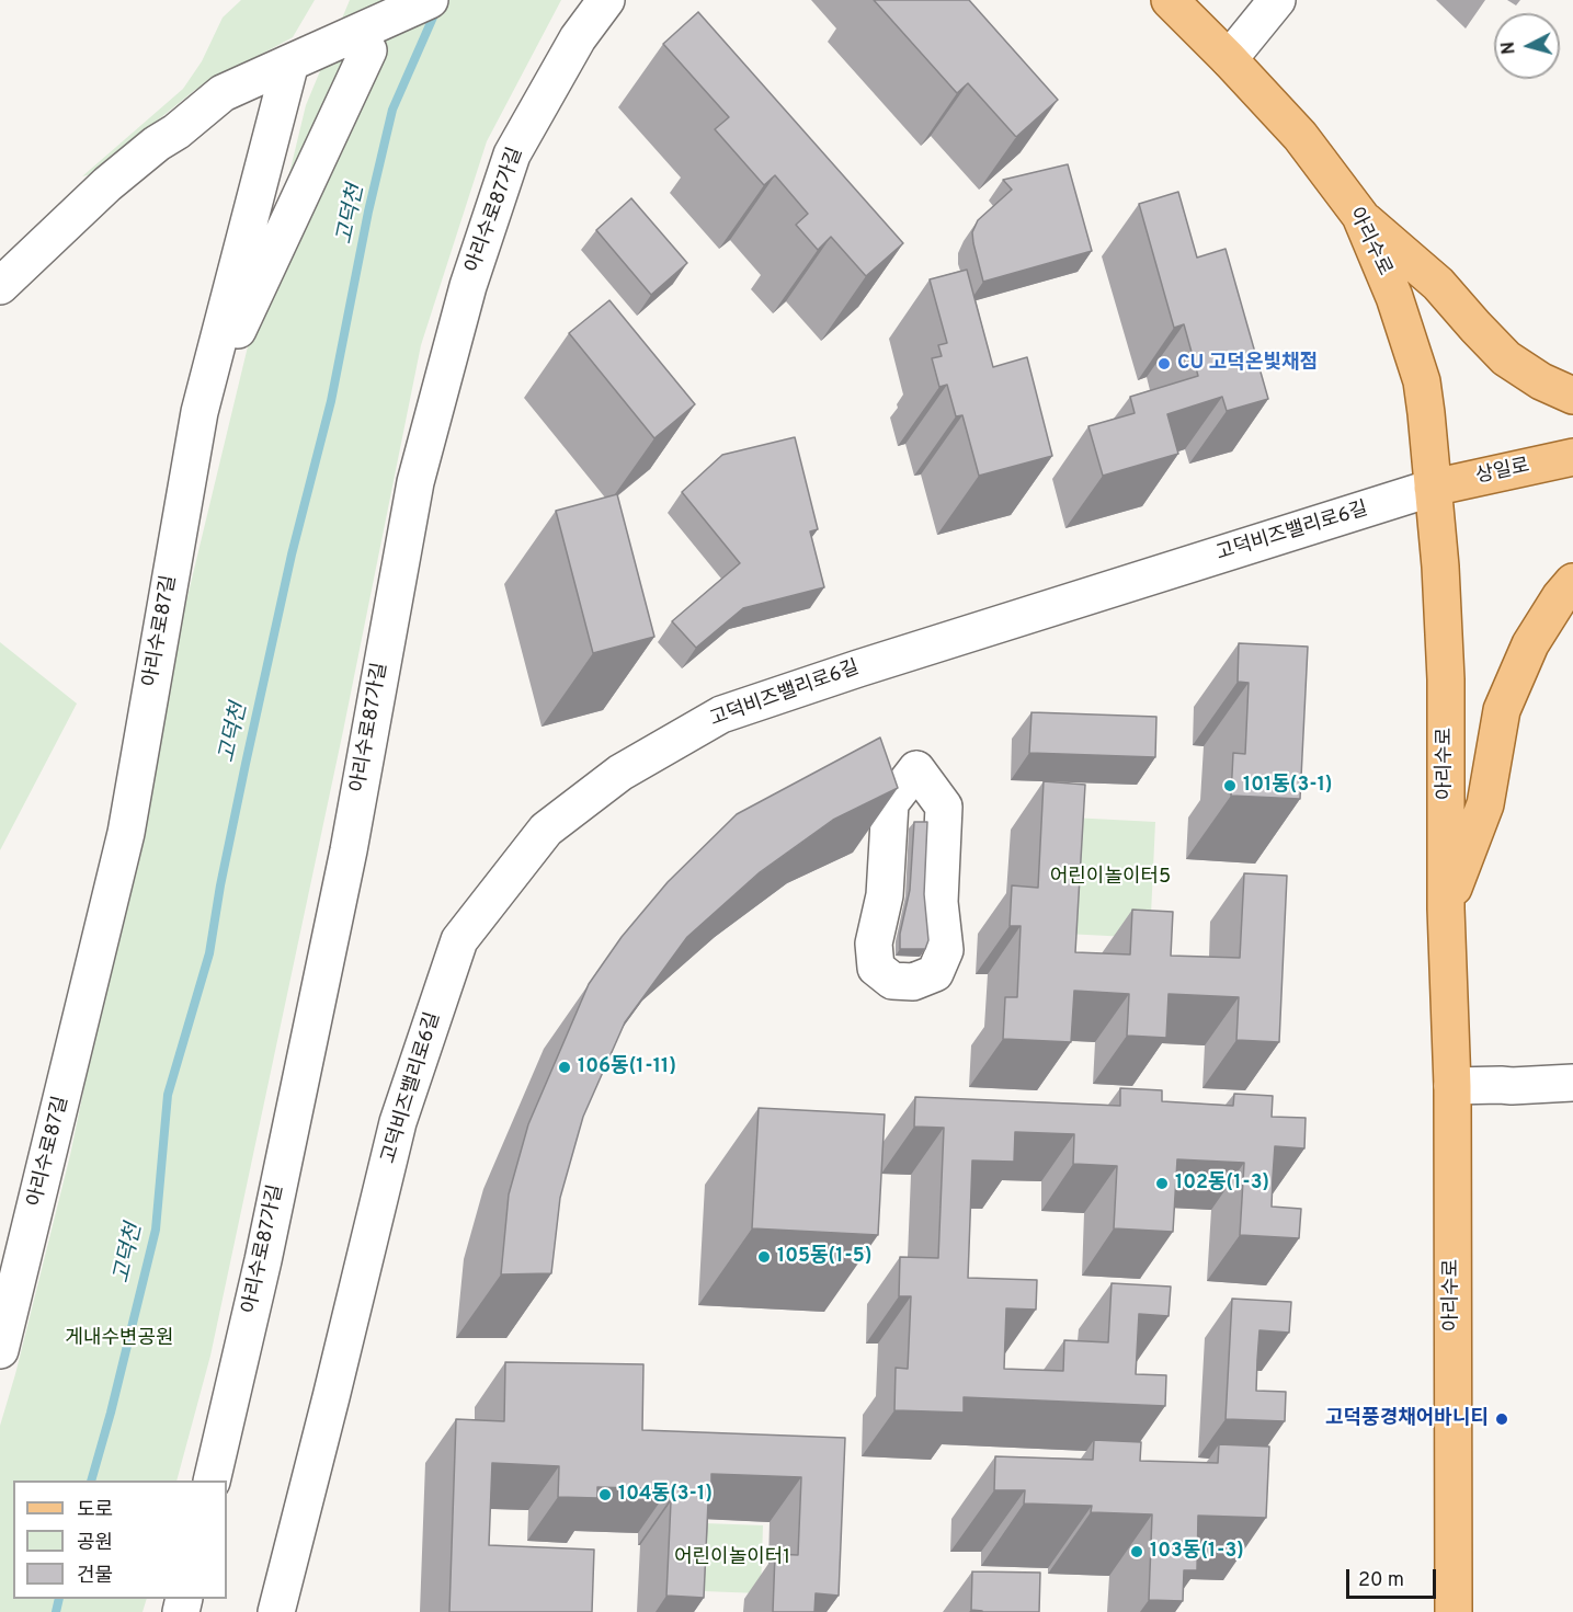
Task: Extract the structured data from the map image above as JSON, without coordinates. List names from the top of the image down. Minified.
{"streets":{"main road":["아리수로","상일로"],"street":["아리수로87가길","고덕비즈밸리로6길","아리수로87길"]},"crossings":[["아리수로","상일로"],["아리수로","고덕비즈밸리로6길"],["상일로","고덕비즈밸리로6길"]],"water":["고덕천"],"parks":["어린이놀이터5","게내수변공원","어린이놀이터1"],"places":["CU 고덕온빛채점","101동(3-1)","106동(1-11)","102동(1-3)","105동(1-5)","고덕풍경채어바니티","104동(3-1)","103동(1-3)"],"legend":["도로","공원","건물"],"scale_bar":"20 m","north":"left"}
